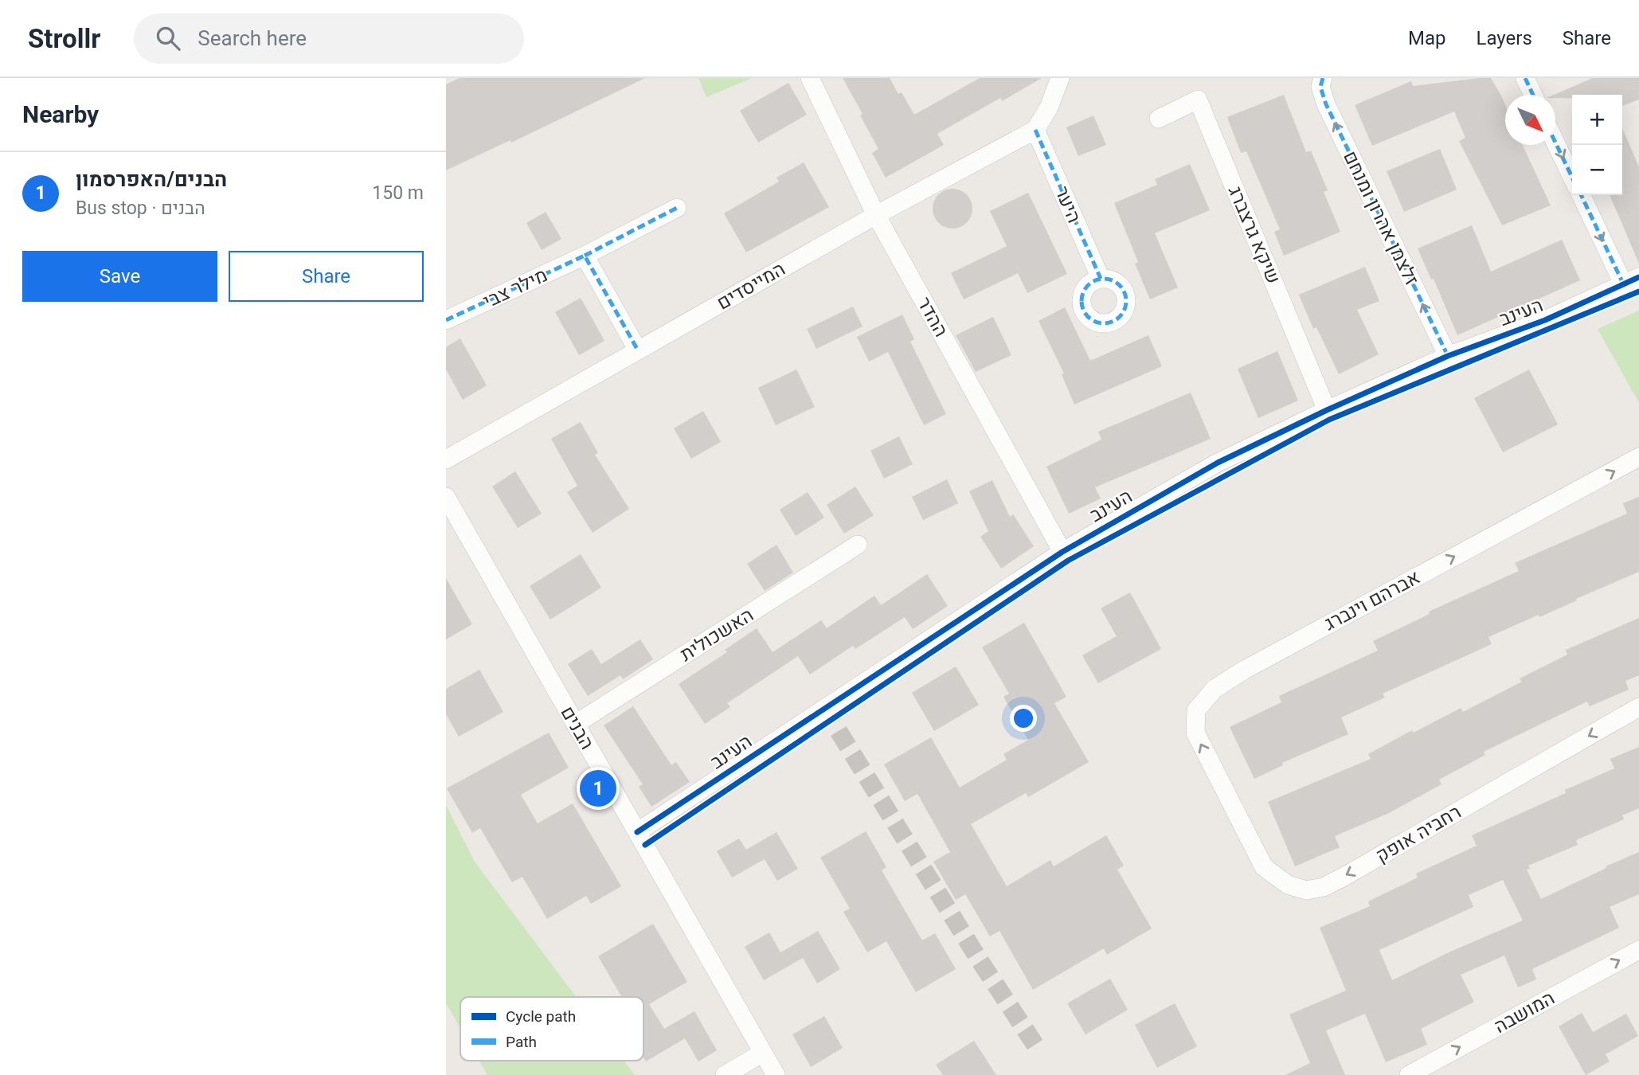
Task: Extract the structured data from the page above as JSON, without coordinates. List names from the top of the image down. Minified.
{"streets":{"street":["היער","זלצמן אהרון ומנחם","שיקא גרצברג","המייסדים","מילר צבי","העינב","ההדר","אברהם וינברג","האשכולית","הבנים","רחביה אופק","המושבה"]},"crossings":[["היער","המייסדים"],["זלצמן אהרון ומנחם","העינב"],["שיקא גרצברג","העינב"],["המייסדים","ההדר"],["העינב","ההדר"],["העינב","הבנים"],["אברהם וינברג","רחביה אופק"],["האשכולית","הבנים"]],"one_way":["זלצמן אהרון ומנחם","אברהם וינברג","רחביה אופק","המושבה"],"legend":["Cycle path","Path"],"north":"bottom right","page":{"header":"Strollr","search":"Search here","nav":["Map","Layers","Share"],"heading":"Nearby","map_buttons":["+","−"],"list":[{"mark":"1","name":"הבנים/האפרסמון","note":"Bus stop · הבנים","value":"150 m"}],"buttons":["Save","Share"],"pins":"1"}}
